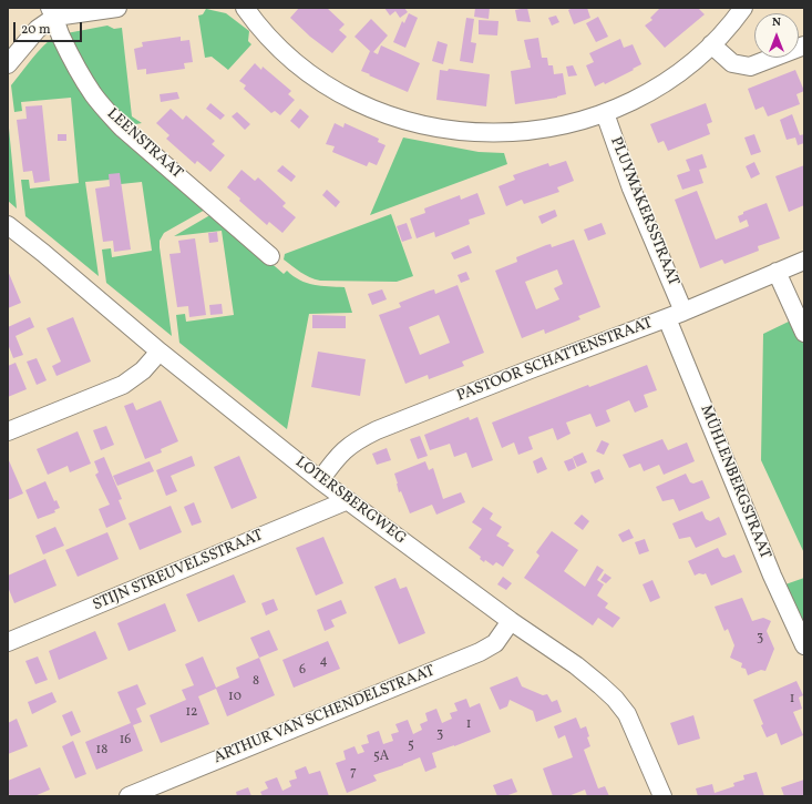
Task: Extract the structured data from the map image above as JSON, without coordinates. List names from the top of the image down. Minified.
{"streets":{"street":["LEENSTRAAT","PLUYMAKERSSTRAAT","PASTOOR SCHATTENSTRAAT","MÜHLENBERGSTRAAT","LOTERSBERGWEG","STIJN STREUVELSSTRAAT","ARTHUR VAN SCHENDELSTRAAT"]},"crossings":[["PLUYMAKERSSTRAAT","PASTOOR SCHATTENSTRAAT"],["PASTOOR SCHATTENSTRAAT","MÜHLENBERGSTRAAT"],["PASTOOR SCHATTENSTRAAT","LOTERSBERGWEG"],["LOTERSBERGWEG","STIJN STREUVELSSTRAAT"],["LOTERSBERGWEG","ARTHUR VAN SCHENDELSTRAAT"]],"house_numbers":["3","4","6","8","10","1","12","1","3","16","5","18","5A","7"],"scale_bar":"20 m","north":"top"}
